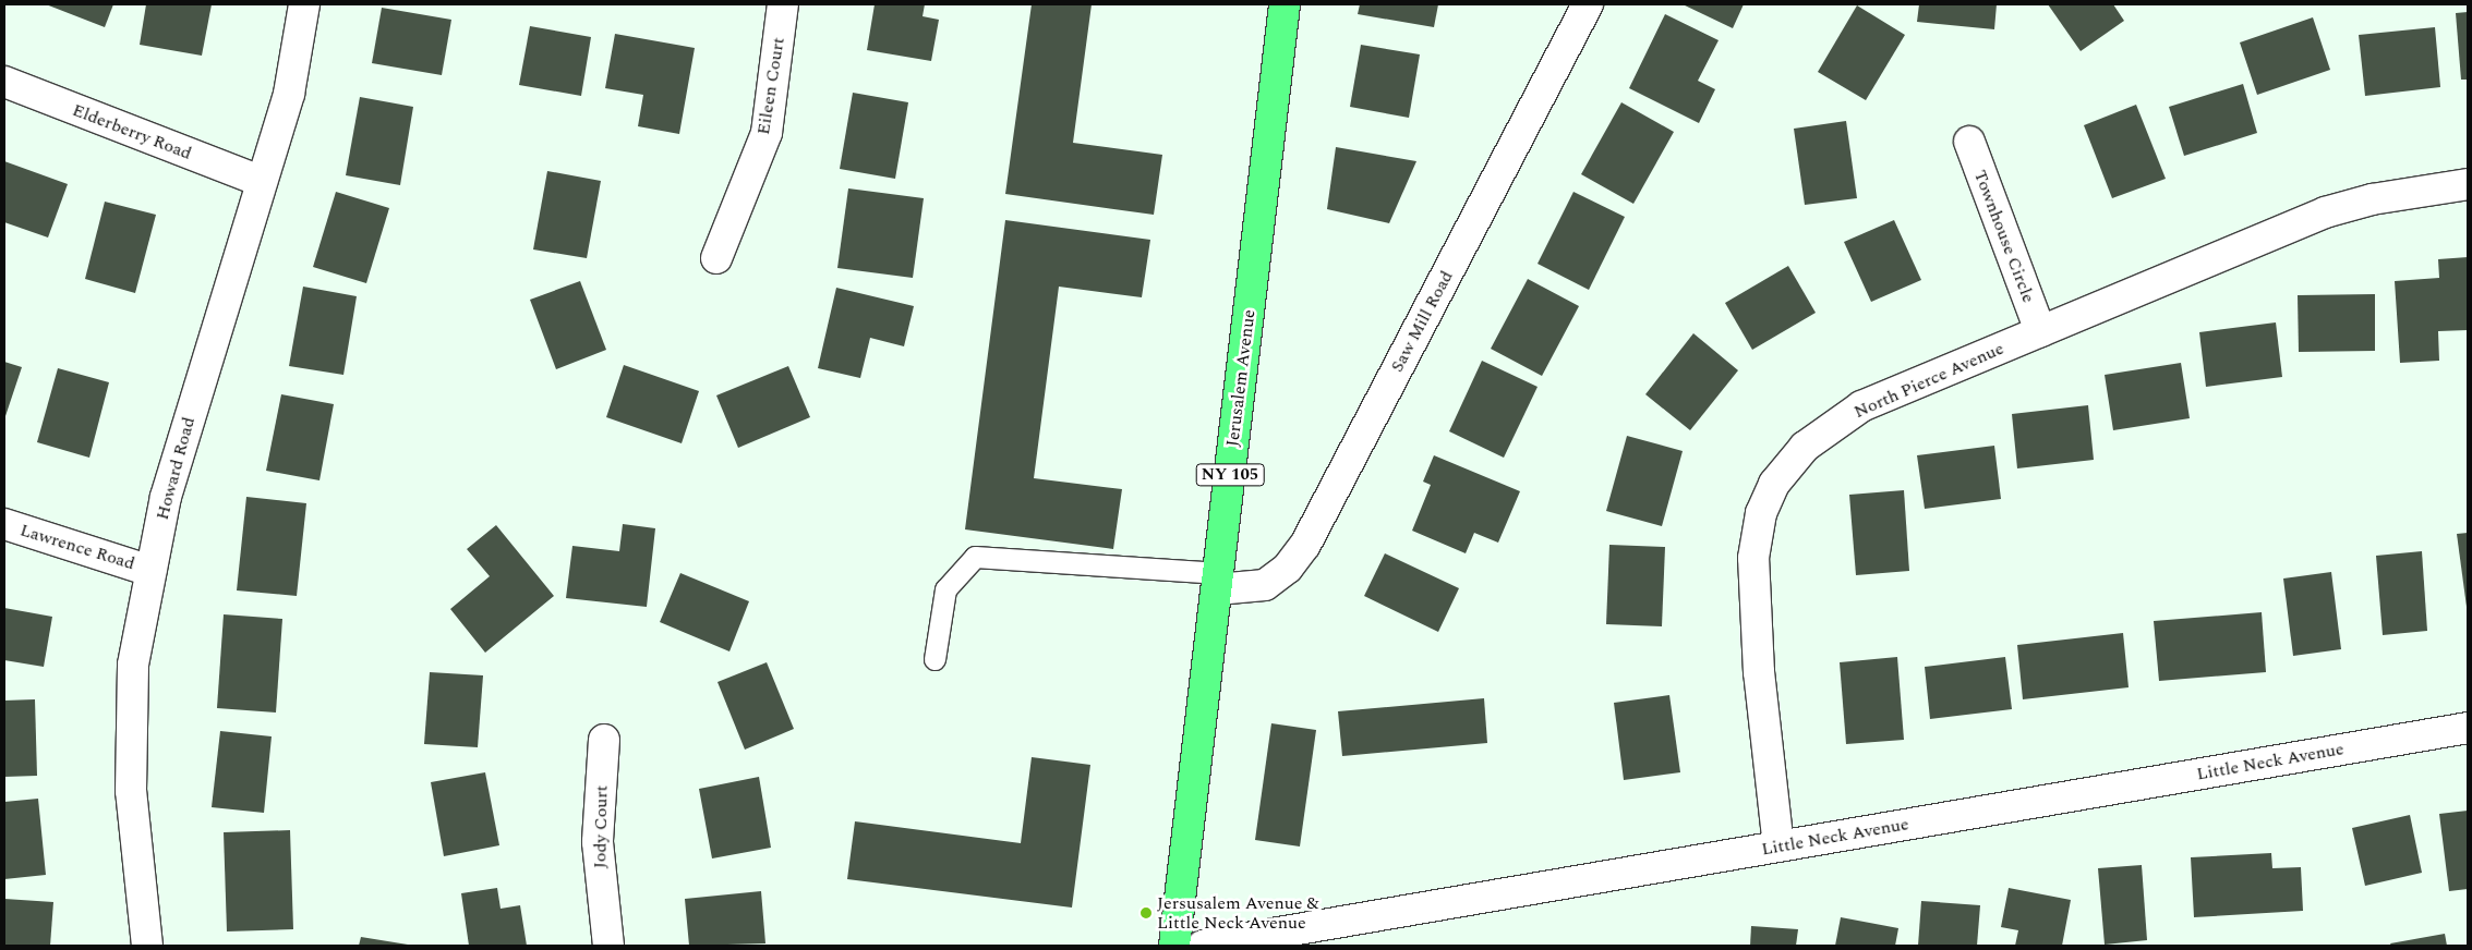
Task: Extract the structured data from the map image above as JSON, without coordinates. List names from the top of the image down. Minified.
{"streets":{"main road":["Jerusalem Avenue","NY 105"],"street":["Eileen Court","Elderberry Road","Townhouse Circle","Saw Mill Road","North Pierce Avenue","Howard Road","Lawrence Road","Little Neck Avenue","Jody Court"]},"crossings":[["Elderberry Road","Howard Road"],["Townhouse Circle","North Pierce Avenue"],["Saw Mill Road","Jerusalem Avenue"],["North Pierce Avenue","Little Neck Avenue"],["Howard Road","Lawrence Road"]],"places":["Jersusalem Avenue & Little Neck Avenue"]}
